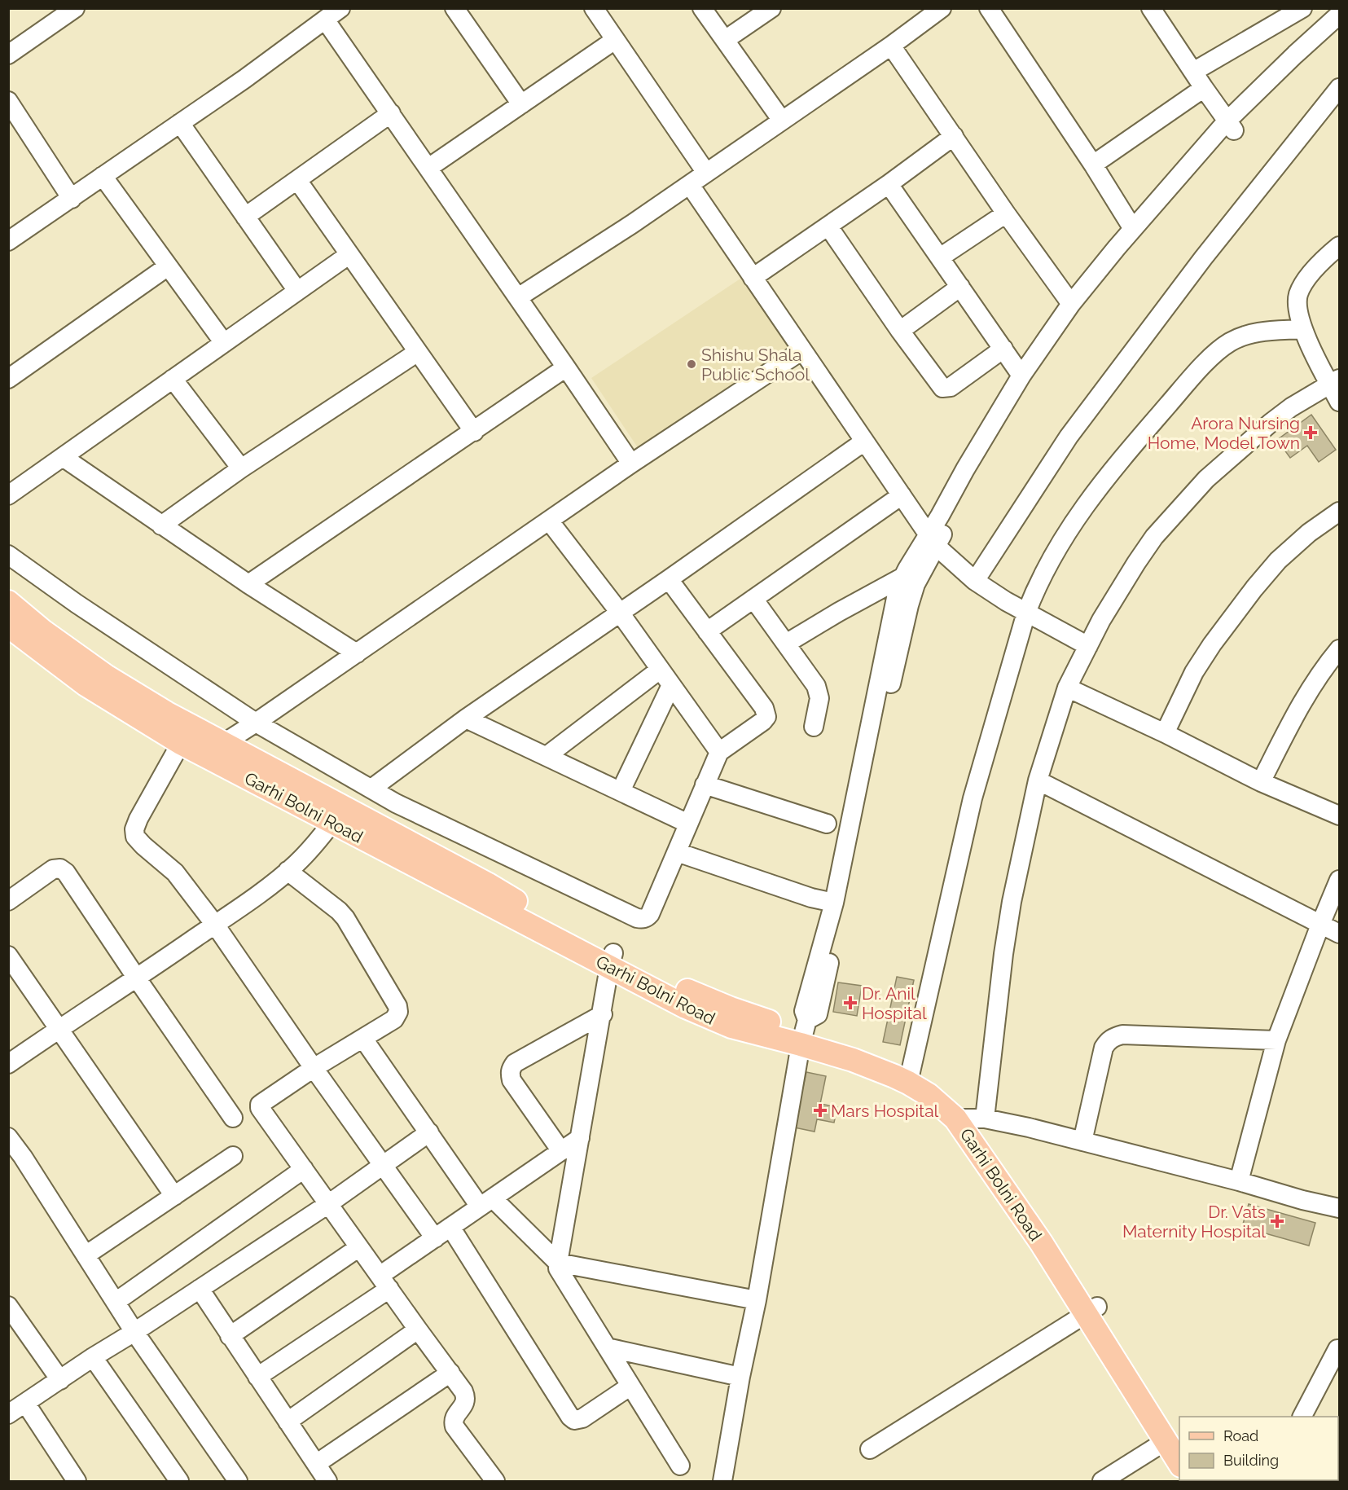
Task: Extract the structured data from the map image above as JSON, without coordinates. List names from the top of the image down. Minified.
{"streets":{"main road":["Garhi Bolni Road"]},"places":{"other":["Shishu Shala Public School"],"health":["Arora Nursing Home, Model Town","Dr. Anil Hospital","Mars Hospital","Dr. Vats Maternity Hospital"]},"legend":["Road","Building"]}
